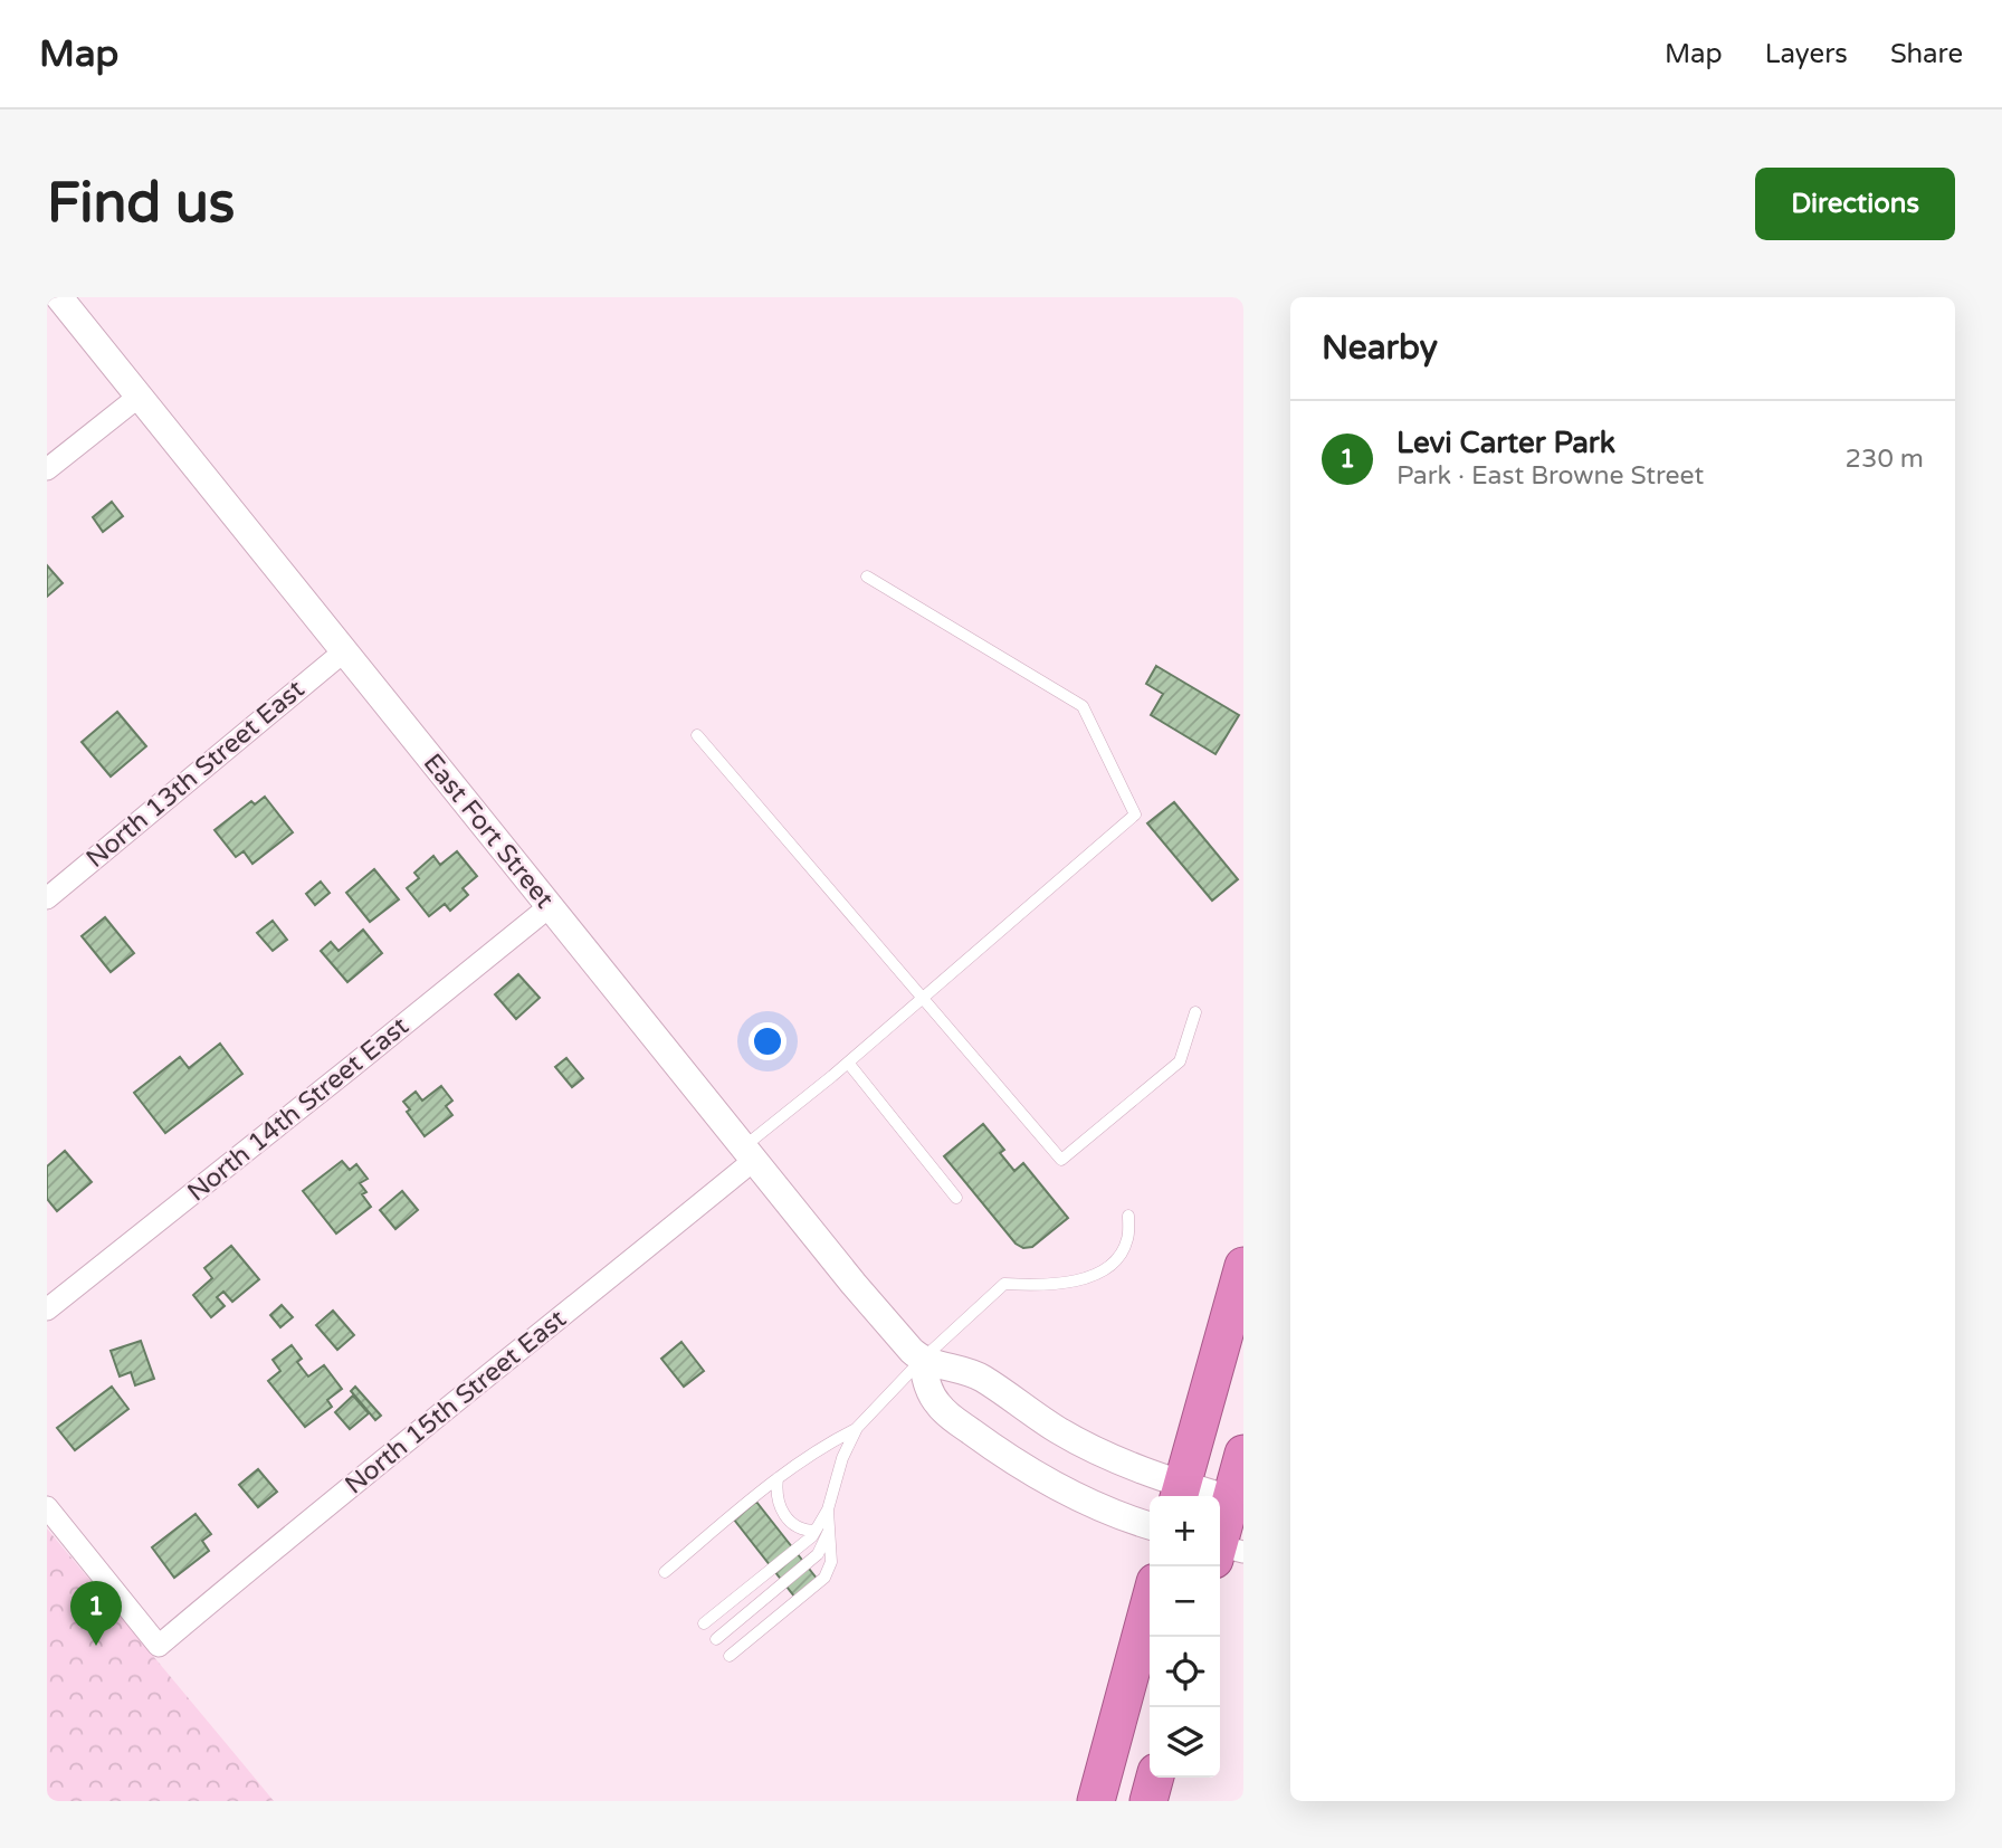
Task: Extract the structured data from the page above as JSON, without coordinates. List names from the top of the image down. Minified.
{"streets":{"street":["North 13th Street East","East Fort Street","North 14th Street East","North 15th Street East"]},"crossings":[["North 13th Street East","East Fort Street"],["East Fort Street","North 14th Street East"],["East Fort Street","North 15th Street East"]],"page":{"header":"Map","nav":["Map","Layers","Share"],"buttons":"Directions","title":"Find us","heading":"Nearby","list":[{"mark":"1","name":"Levi Carter Park","note":"Park · East Browne Street","value":"230 m"}],"map_buttons":["+","−"],"pins":"1"}}
